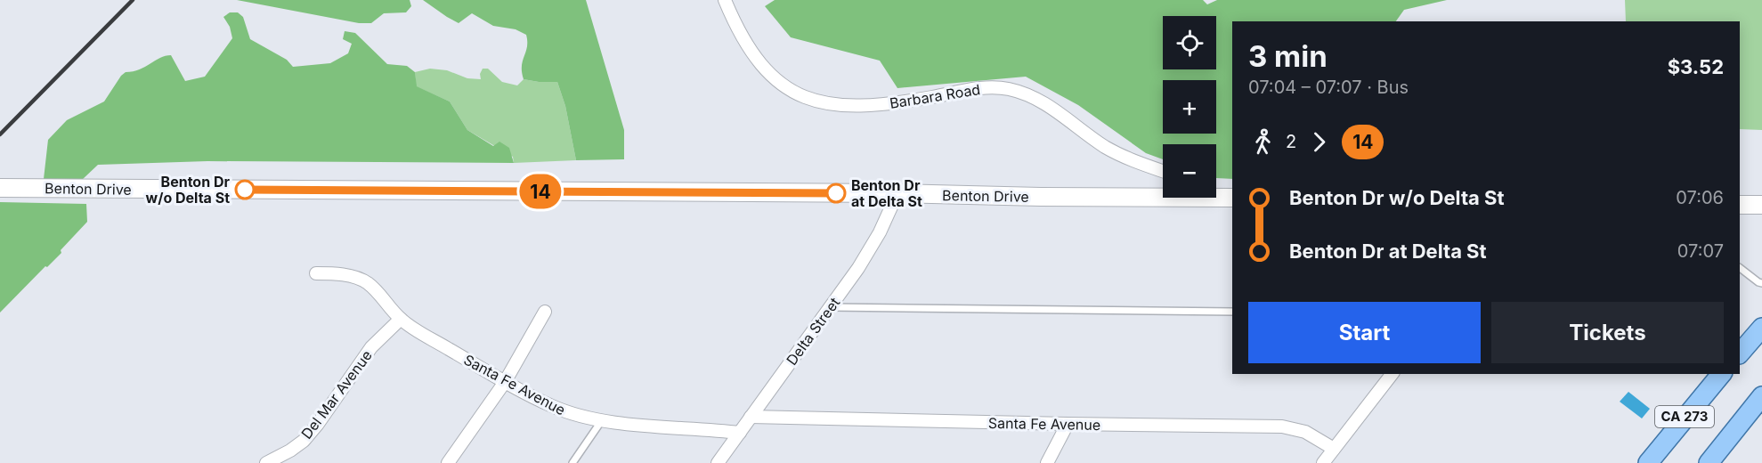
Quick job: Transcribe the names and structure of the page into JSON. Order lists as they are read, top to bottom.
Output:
{
  "streets": {
    "main road": ["CA 273"],
    "street": [
      "Barbara Road",
      "Benton Drive",
      "Delta Street",
      "Santa Fe Avenue",
      "Del Mar Avenue"
    ]
  },
  "crossings": [
    ["Benton Drive", "Delta Street"],
    ["Delta Street", "Santa Fe Avenue"],
    ["Santa Fe Avenue", "Del Mar Avenue"]
  ],
  "places": ["Benton Dr w/o Delta St", "Benton Dr at Delta St"],
  "lines": ["bus line 14"],
  "page": {
    "on_map": "14",
    "map_buttons": ["+", "−"],
    "heading": ["3 min", "07:04 – 07:07 · Bus", "$3.52"],
    "legs": ["2", "14"],
    "list": [
      {
        "name": "Benton Dr w/o Delta St",
        "value": "07:06"
      },
      {
        "name": "Benton Dr at Delta St",
        "value": "07:07"
      }
    ],
    "buttons": ["Start", "Tickets"]
  }
}
